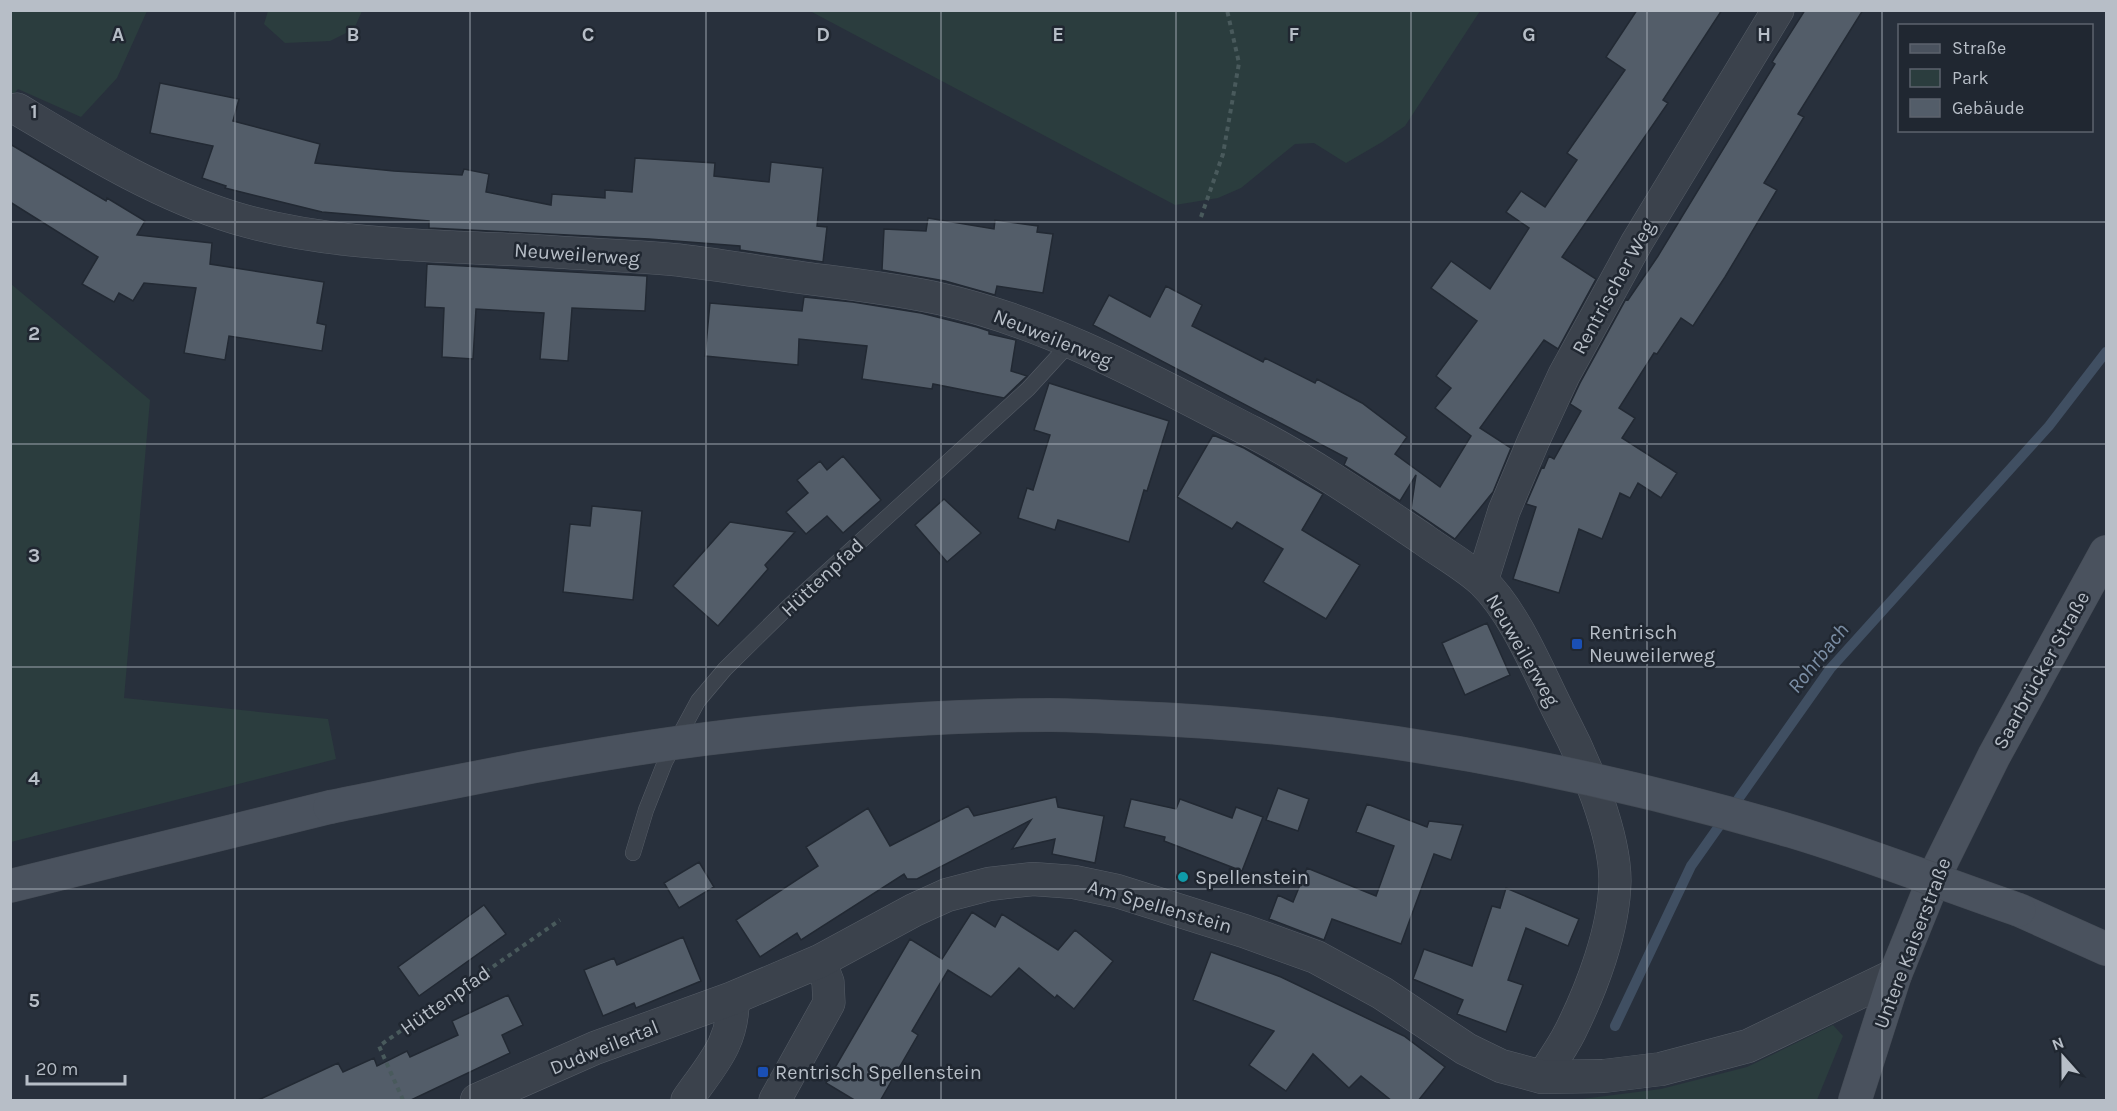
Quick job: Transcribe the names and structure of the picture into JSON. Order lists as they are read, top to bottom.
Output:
{
  "streets": {
    "main road": ["Saarbrücker Straße", "Untere Kaiserstraße"],
    "street": [
      "Neuweilerweg",
      "Rentrischer Weg",
      "Am Spellenstein",
      "Dudweilertal"
    ],
    "lane": ["Hüttenpfad"]
  },
  "crossings": [
    ["Neuweilerweg", "Rentrischer Weg"],
    ["Neuweilerweg", "Hüttenpfad"],
    ["Neuweilerweg", "Am Spellenstein"],
    ["Saarbrücker Straße", "Untere Kaiserstraße"],
    ["Am Spellenstein", "Untere Kaiserstraße"],
    ["Am Spellenstein", "Dudweilertal"]
  ],
  "water": ["Rohrbach"],
  "places": {
    "transit": ["Rentrisch Neuweilerweg", "Rentrisch Spellenstein"],
    "other": ["Spellenstein"]
  },
  "legend": ["Straße", "Park", "Gebäude"],
  "scale_bar": "20 m",
  "north": "top",
  "grid": {
    "columns": [
      "A",
      "B",
      "C",
      "D",
      "E",
      "F",
      "G",
      "H"
    ],
    "rows": [
      "1",
      "2",
      "3",
      "4",
      "5"
    ]
  }
}
